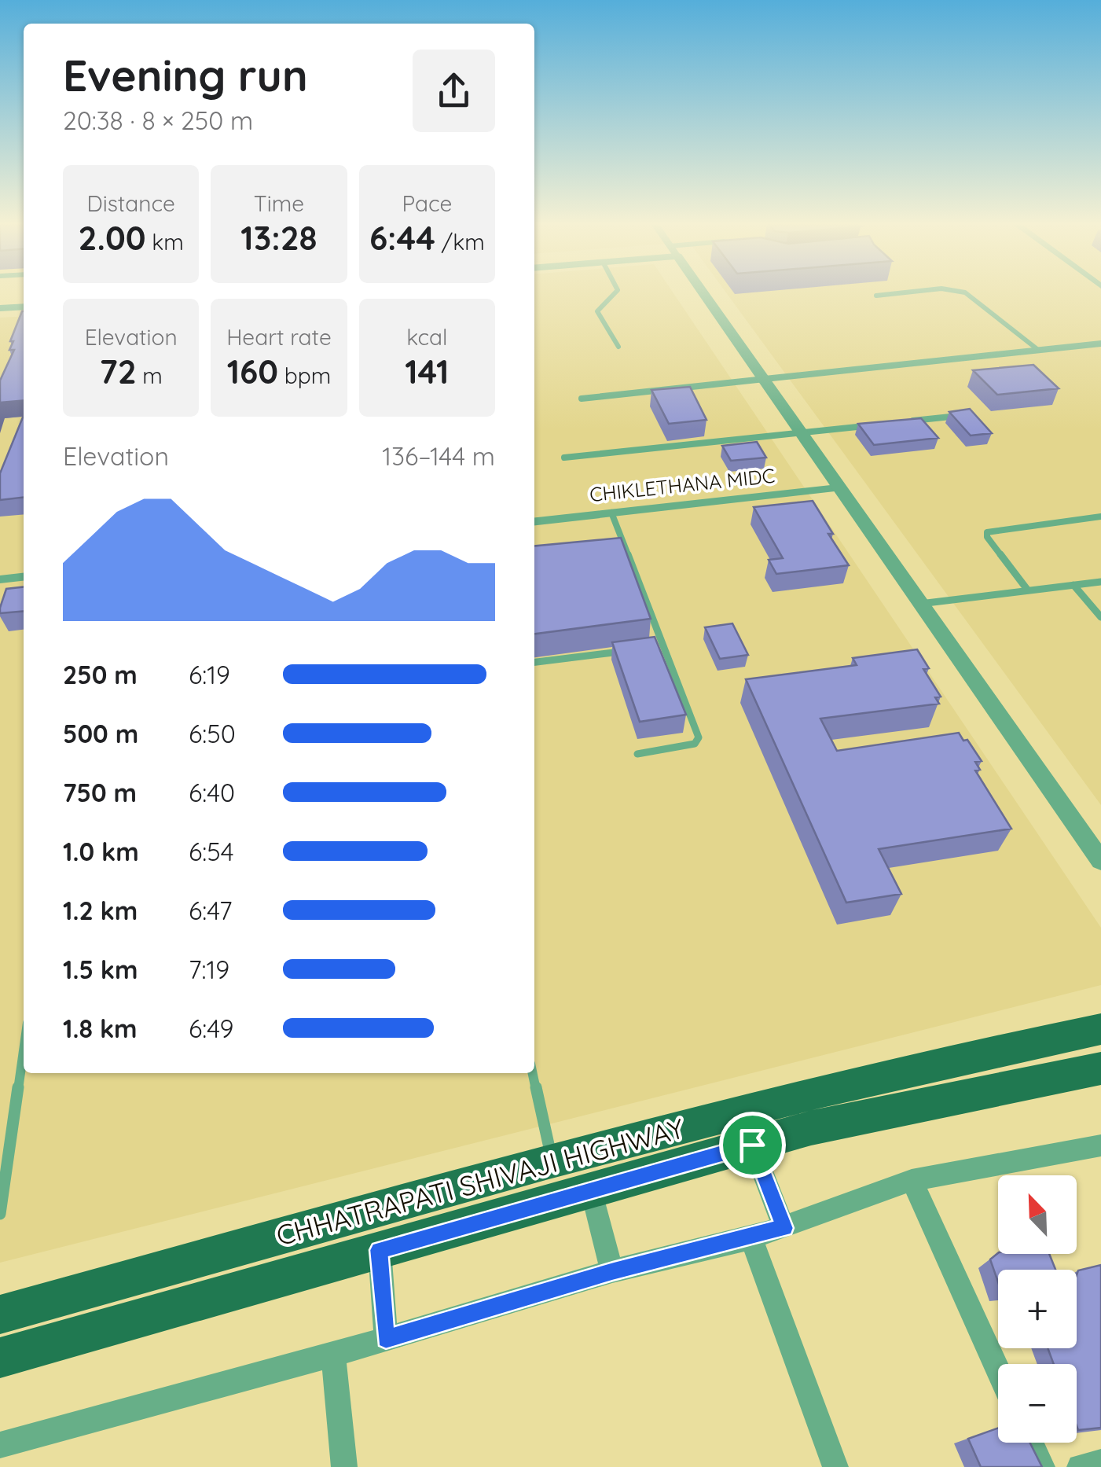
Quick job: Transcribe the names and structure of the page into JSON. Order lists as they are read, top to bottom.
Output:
{
  "streets": {
    "main road": ["CHHATRAPATI SHIVAJI HIGHWAY"],
    "street": ["CHIKLETHANA MIDC"]
  },
  "north": "top left",
  "page": {
    "heading": ["Evening run", "20:38 · 8 × 250 m"],
    "stats": [
      ["Distance", "2.00 km"],
      ["Time", "13:28"],
      ["Pace", "6:44 /km"],
      ["Elevation", "72 m"],
      ["Heart rate", "160 bpm"],
      ["kcal", "141"]
    ],
    "chart": ["Elevation", "136–144 m"],
    "list": [
      {
        "name": "250 m",
        "note": "6:19"
      },
      {
        "name": "500 m",
        "note": "6:50"
      },
      {
        "name": "750 m",
        "note": "6:40"
      },
      {
        "name": "1.0 km",
        "note": "6:54"
      },
      {
        "name": "1.2 km",
        "note": "6:47"
      },
      {
        "name": "1.5 km",
        "note": "7:19"
      },
      {
        "name": "1.8 km",
        "note": "6:49"
      }
    ],
    "map_buttons": ["+", "−"]
  }
}
